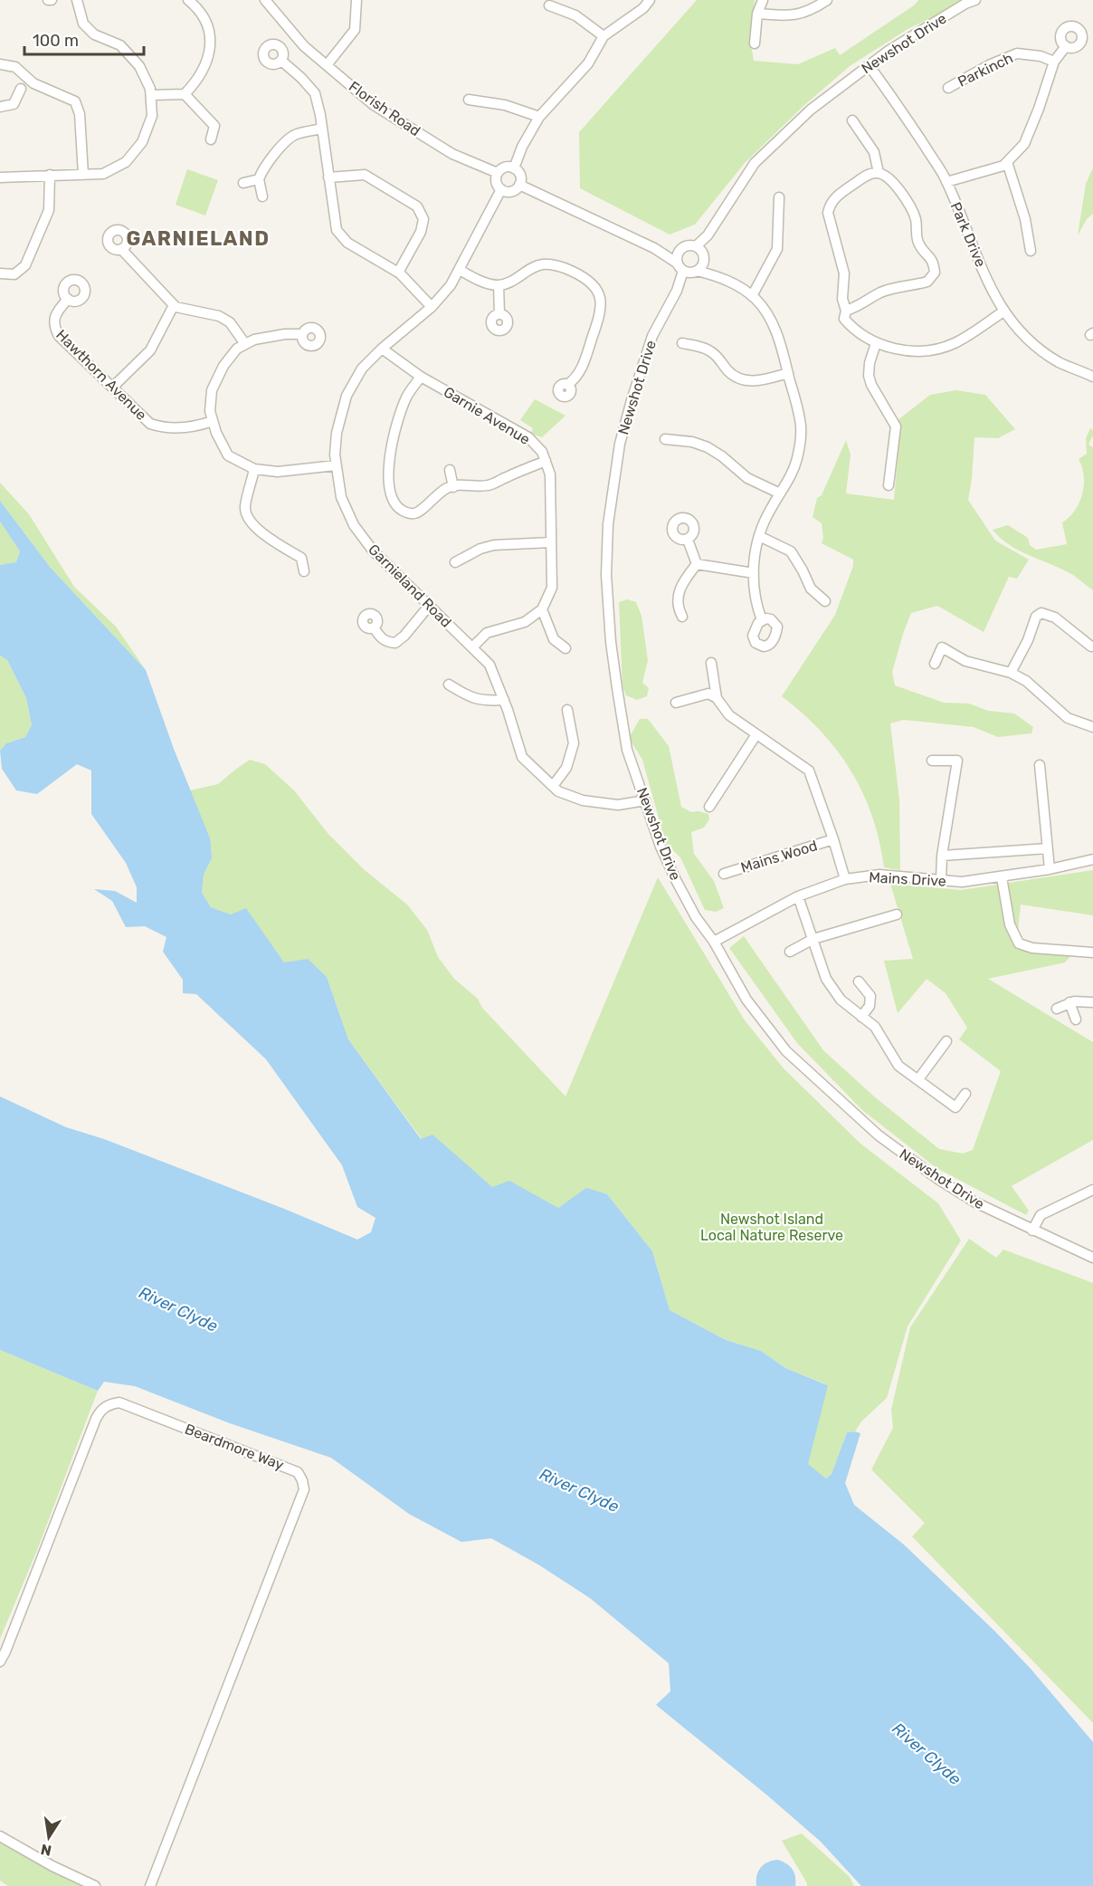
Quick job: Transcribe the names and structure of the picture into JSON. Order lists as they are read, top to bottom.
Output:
{
  "streets": {
    "street": [
      "Newshot Drive",
      "Parkinch",
      "Florish Road",
      "Park Drive",
      "Hawthorn Avenue",
      "Garnie Avenue",
      "Garnieland Road",
      "Mains Wood",
      "Mains Drive",
      "Beardmore Way"
    ]
  },
  "crossings": [
    ["Newshot Drive", "Park Drive"],
    ["Newshot Drive", "Garnieland Road"],
    ["Newshot Drive", "Mains Drive"],
    ["Florish Road", "Garnieland Road"],
    ["Garnie Avenue", "Garnieland Road"],
    ["Mains Wood", "Mains Drive"]
  ],
  "districts": ["GARNIELAND"],
  "water": ["River Clyde"],
  "parks": ["Newshot Island Local Nature Reserve"],
  "scale_bar": "100 m",
  "north": "bottom"
}
